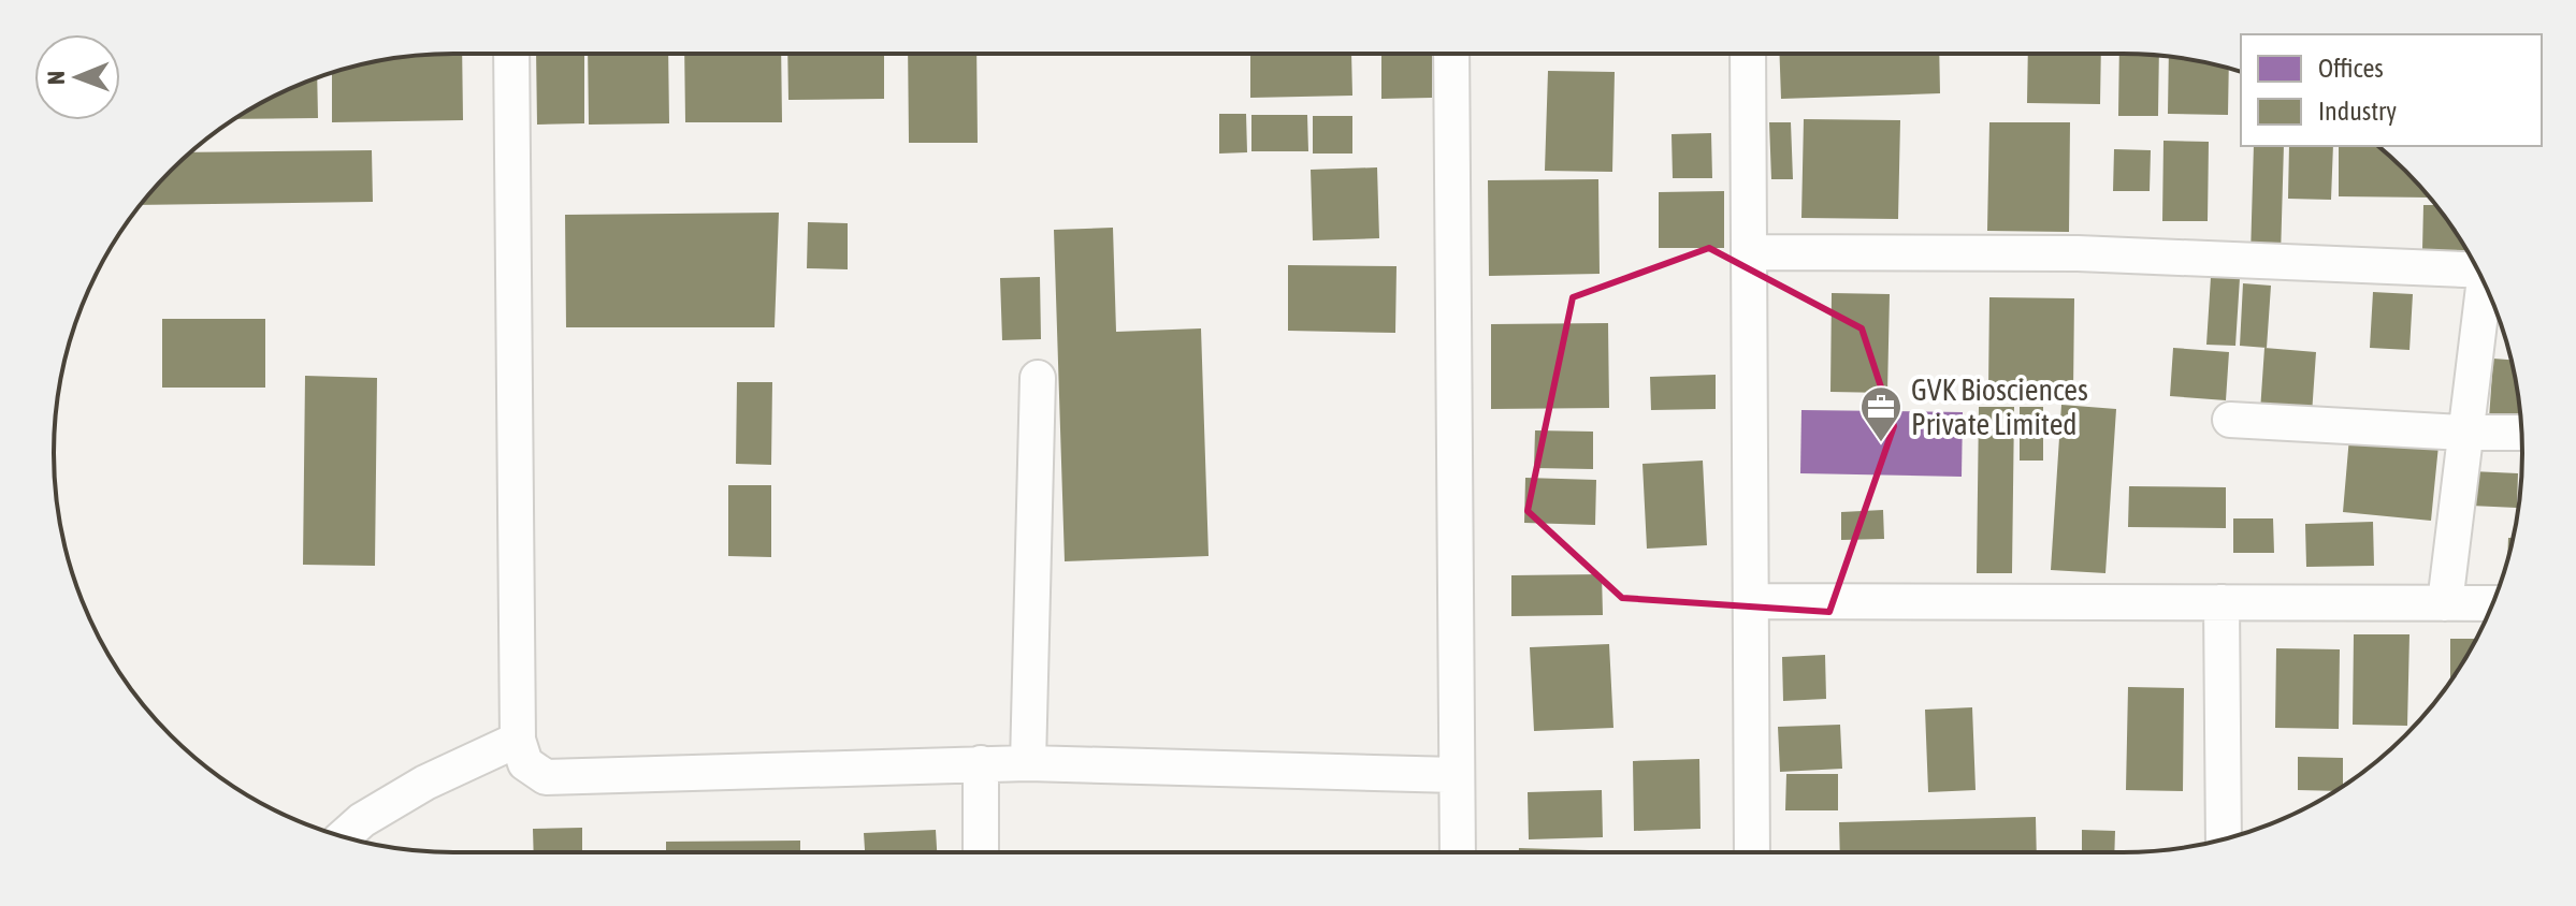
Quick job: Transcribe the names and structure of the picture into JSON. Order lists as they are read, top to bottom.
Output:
{
  "places": {
    "office": ["GVK Biosciences Private Limited"]
  },
  "legend": ["Offices", "Industry"],
  "north": "left"
}
